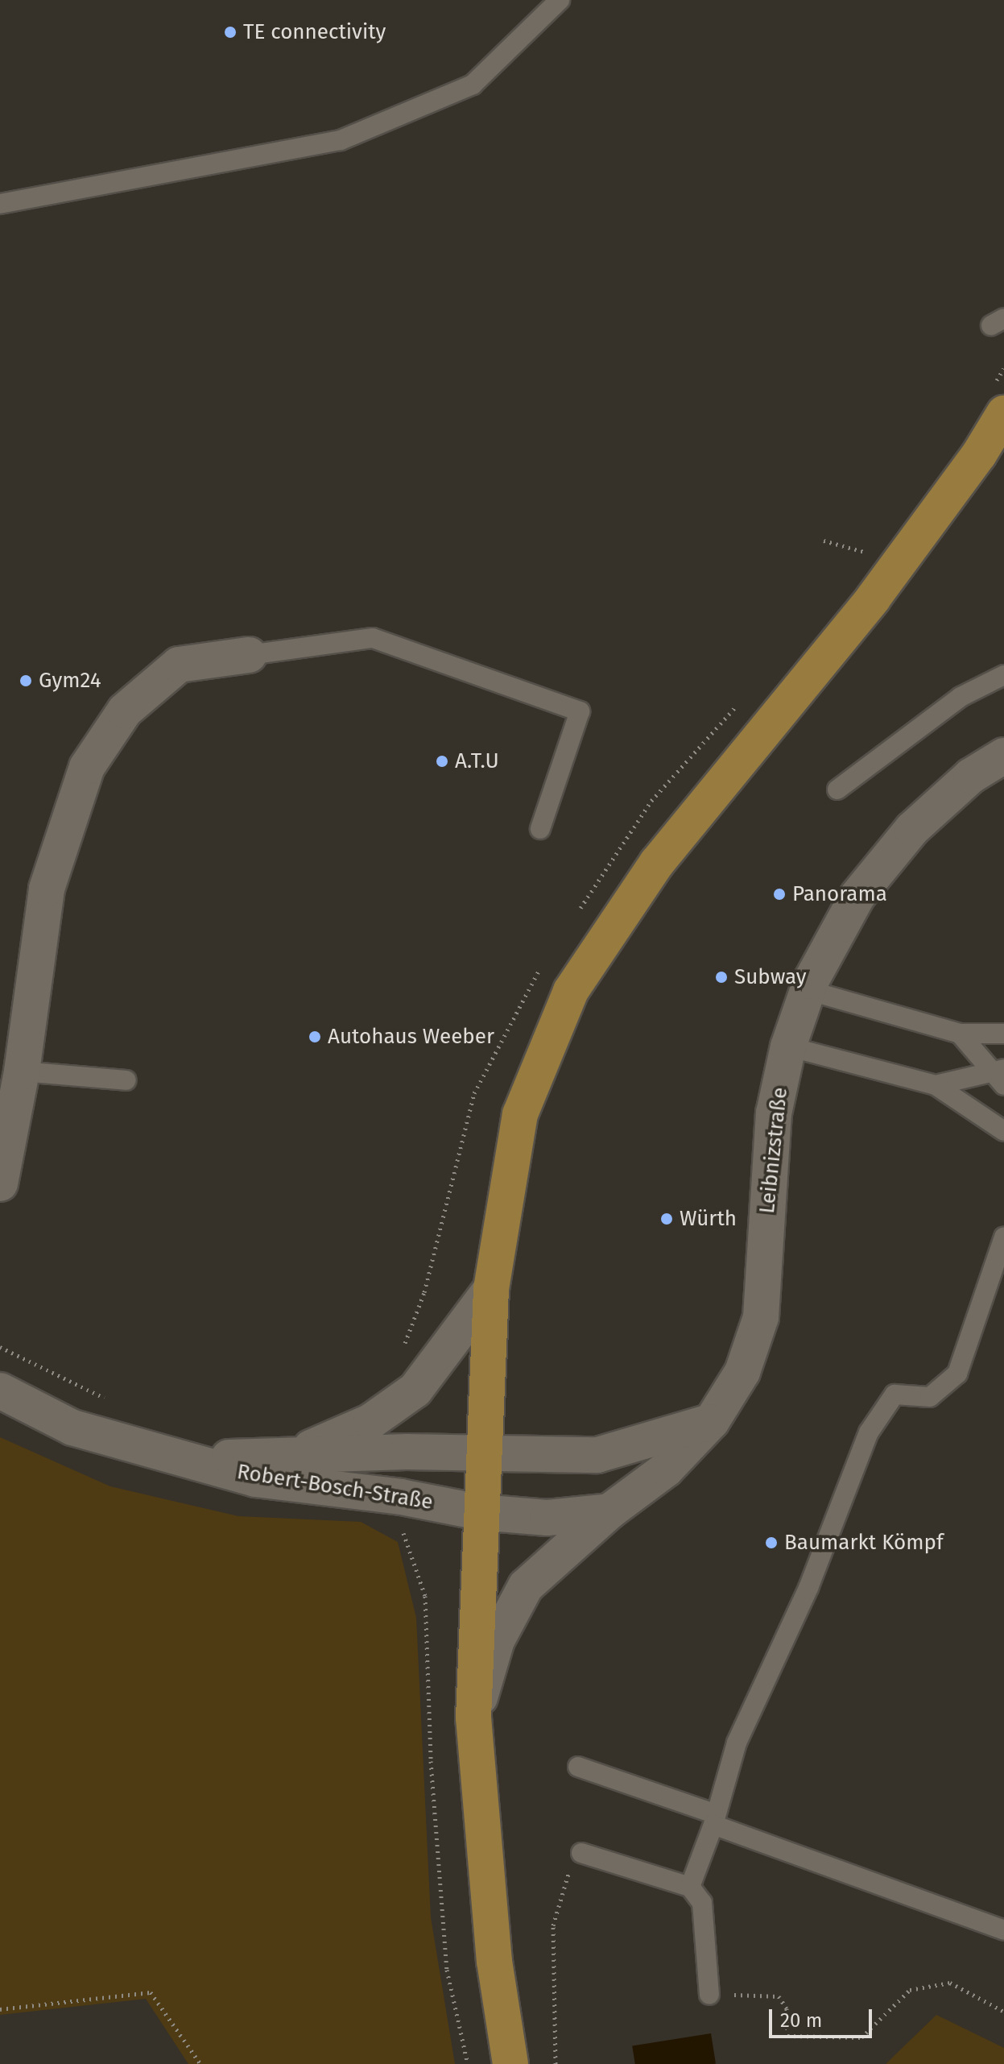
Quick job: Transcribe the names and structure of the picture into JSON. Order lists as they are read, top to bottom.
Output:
{
  "streets": {
    "street": ["Leibnizstraße", "Robert-Bosch-Straße"]
  },
  "places": [
    "TE connectivity",
    "Gym24",
    "A.T.U",
    "Panorama",
    "Subway",
    "Autohaus Weeber",
    "Würth",
    "Baumarkt Kömpf"
  ],
  "scale_bar": "20 m"
}
